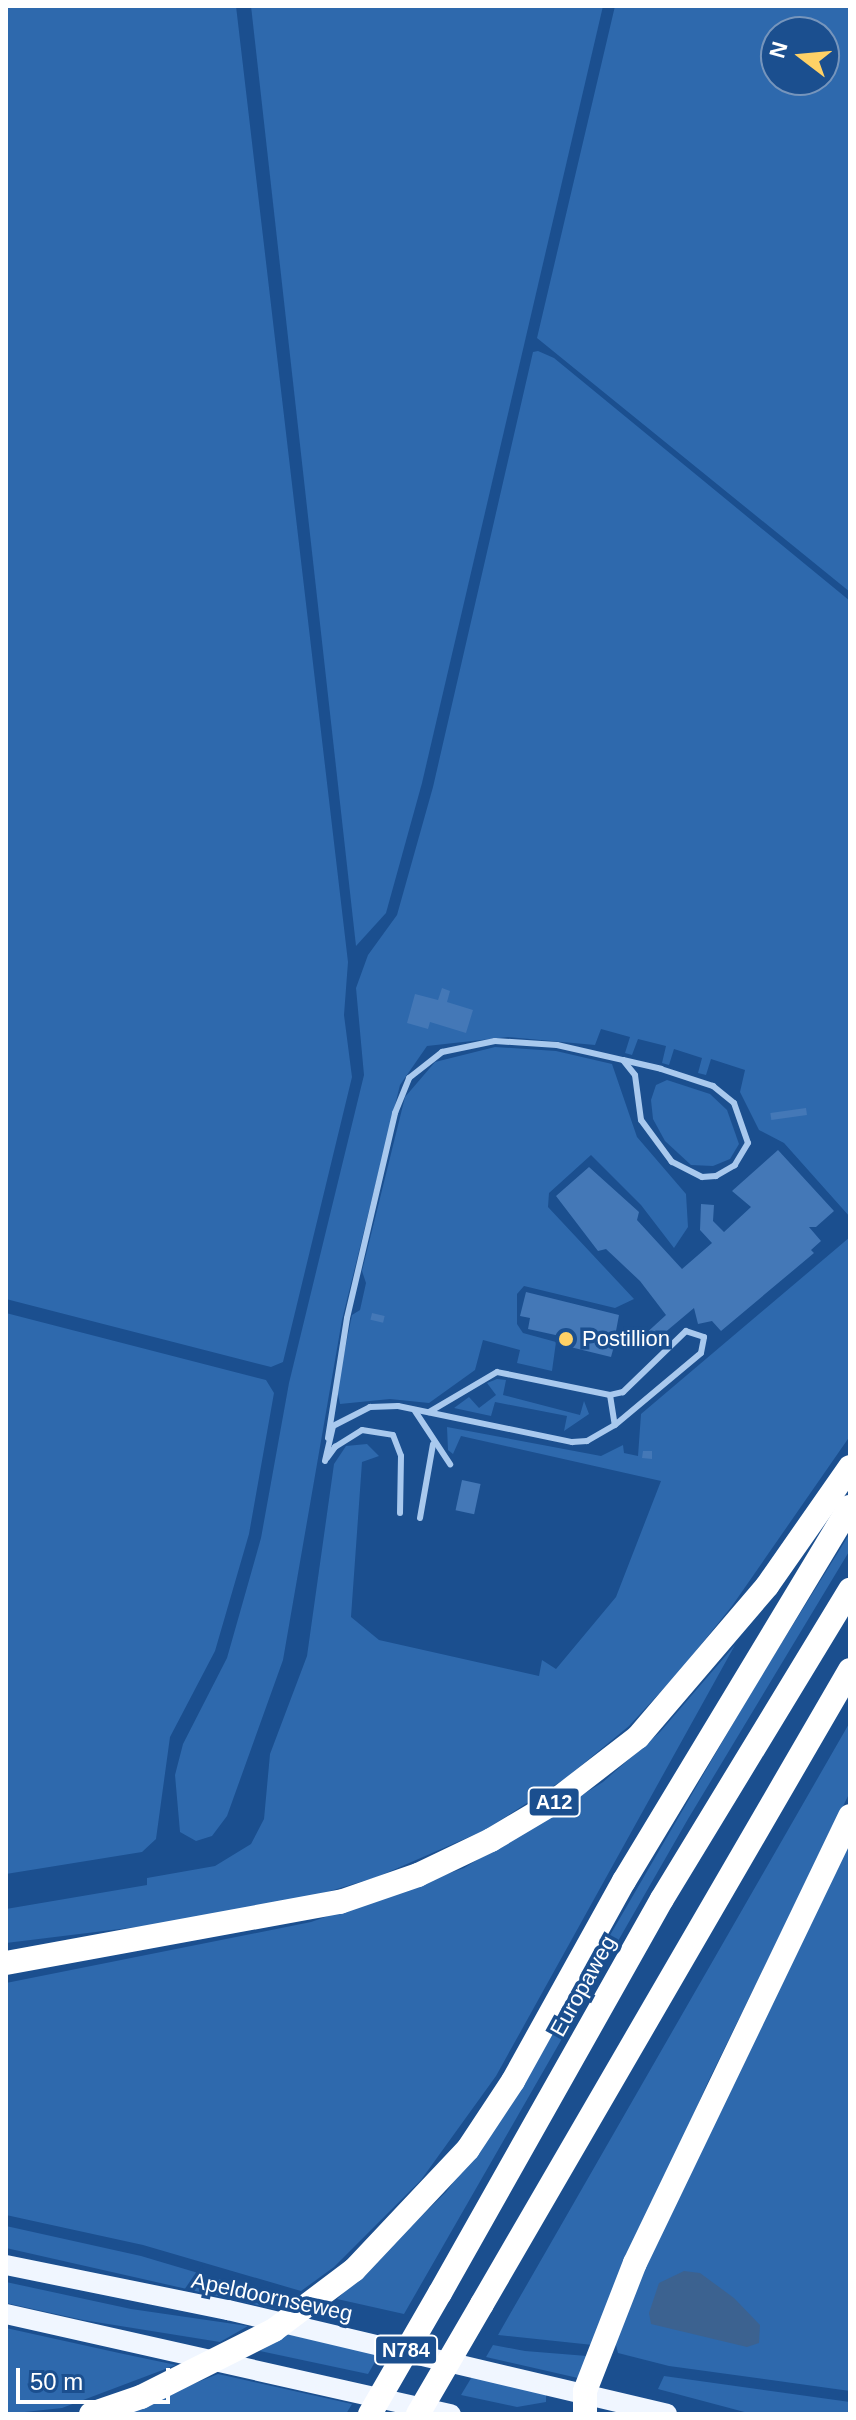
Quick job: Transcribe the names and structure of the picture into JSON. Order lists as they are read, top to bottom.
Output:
{
  "streets": {
    "highway": ["A12", "Europaweg"],
    "main road": ["Apeldoornseweg", "N784"]
  },
  "places": ["Postillion"],
  "scale_bar": "50 m",
  "north": "left"
}
